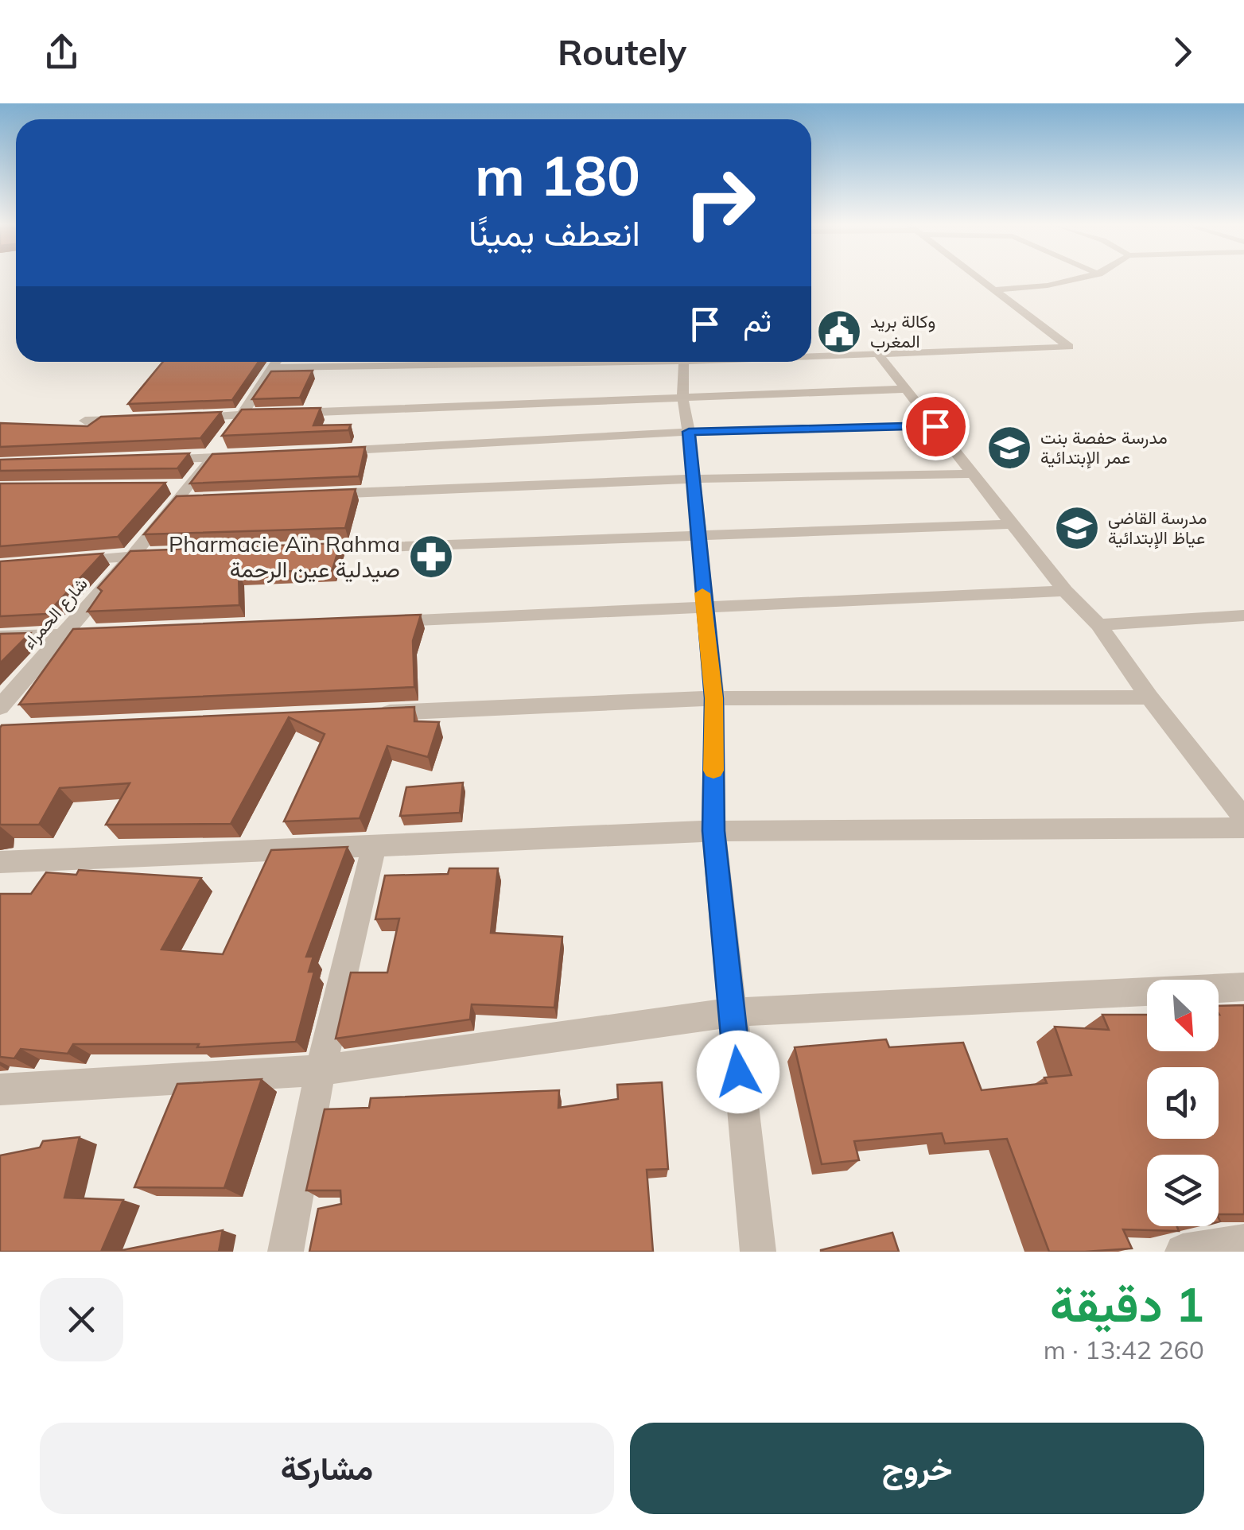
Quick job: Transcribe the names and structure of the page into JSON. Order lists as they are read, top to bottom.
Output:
{
  "streets": {
    "street": ["شارع الحمراء"]
  },
  "places": {
    "public building": ["وكالة بريد المغرب"],
    "school or university": ["مدرسة حفصة بنت عمر الإبتدائية", "مدرسة القاضي عياظ الإبتدائية"],
    "pharmacy": ["Pharmacie Aïn Rahma صيدلية عين الرحمة"]
  },
  "north": "bottom right",
  "page": {
    "header": "Routely",
    "turn": ["180 m", "انعطف يمينًا"],
    "then": "ثم",
    "heading": ["1 دقيقة", "260 m · 13:42"],
    "buttons": ["خروج", "مشاركة"]
  }
}
